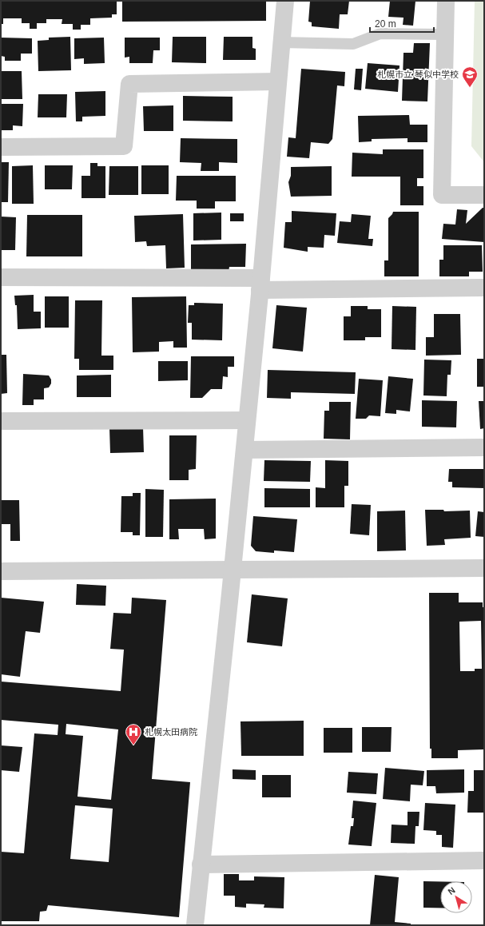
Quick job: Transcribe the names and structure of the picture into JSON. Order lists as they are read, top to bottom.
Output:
{
  "places": {
    "school or university": ["札幌市立 琴似中学校"],
    "hospital": ["札幌太田病院"]
  },
  "scale_bar": "20 m",
  "north": "top left"
}
